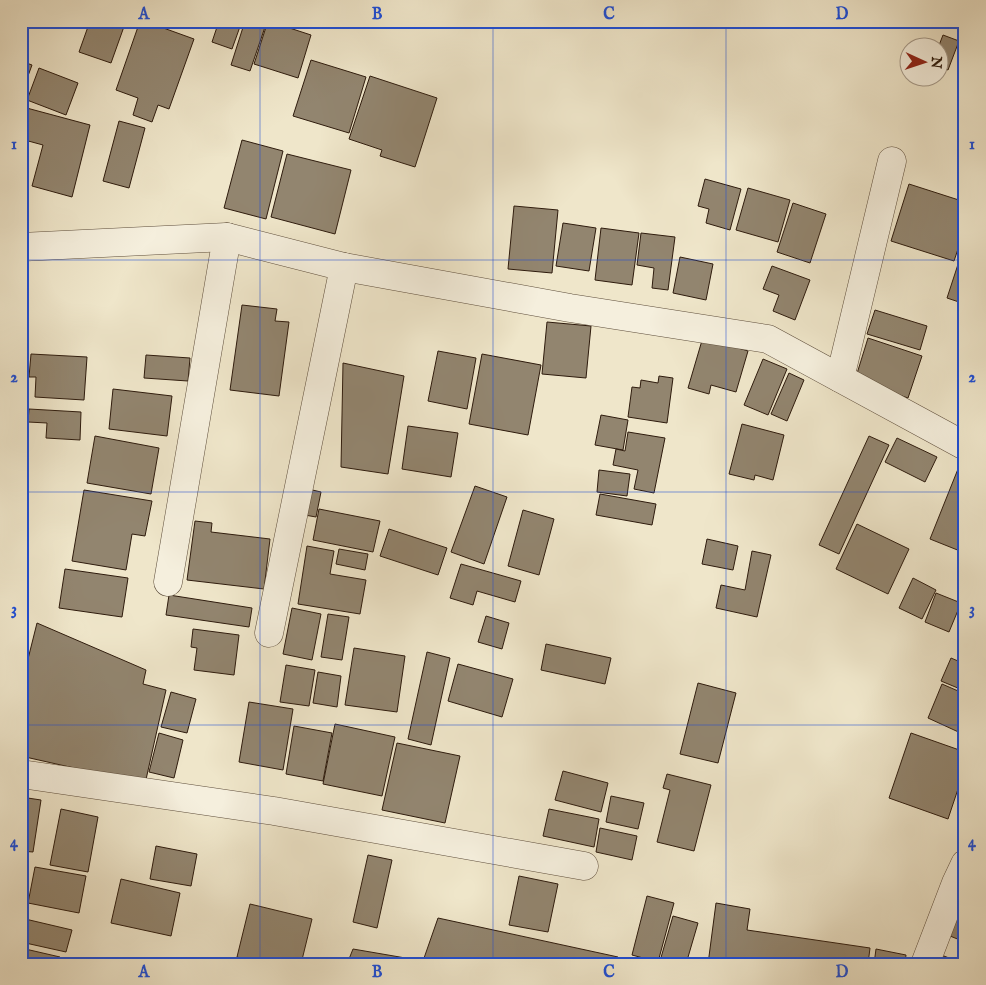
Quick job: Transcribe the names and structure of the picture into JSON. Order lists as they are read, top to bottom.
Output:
{
  "north": "right",
  "grid": {
    "columns": [
      "A",
      "B",
      "C",
      "D"
    ],
    "rows": [
      "1",
      "2",
      "3",
      "4"
    ]
  }
}
